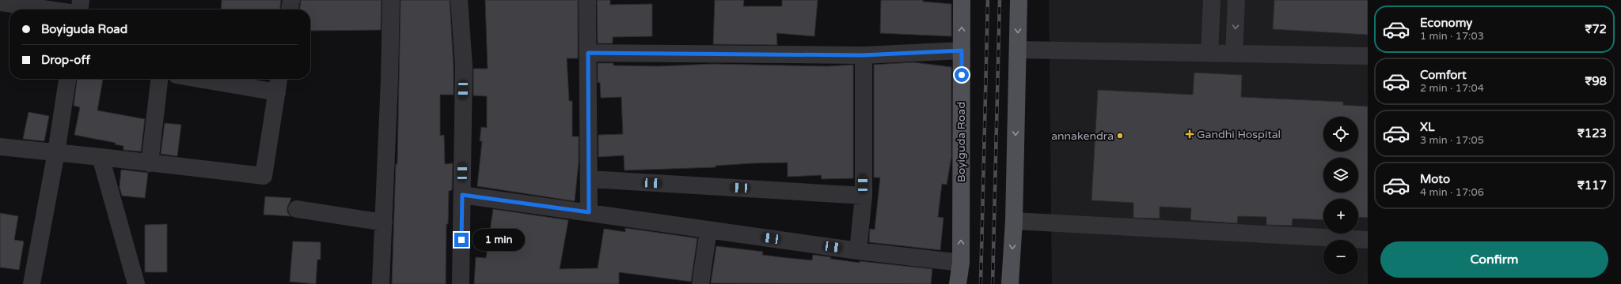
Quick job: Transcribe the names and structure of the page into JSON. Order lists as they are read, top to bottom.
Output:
{
  "streets": {
    "main road": ["Boyiguda Road"]
  },
  "places": {
    "health": ["Gandhi Hospital"],
    "other": ["annakendra"]
  },
  "page": {
    "list": [
      {
        "name": "Economy",
        "note": "1 min · 17:03",
        "value": "₹72"
      },
      {
        "name": "Comfort",
        "note": "2 min · 17:04",
        "value": "₹98"
      },
      {
        "name": "XL",
        "note": "3 min · 17:05",
        "value": "₹123"
      },
      {
        "name": "Moto",
        "note": "4 min · 17:06",
        "value": "₹117"
      }
    ],
    "banner": ["Boyiguda Road", "Drop-off"],
    "map_buttons": ["+", "−"],
    "bubble": "1 min",
    "buttons": "Confirm"
  }
}
